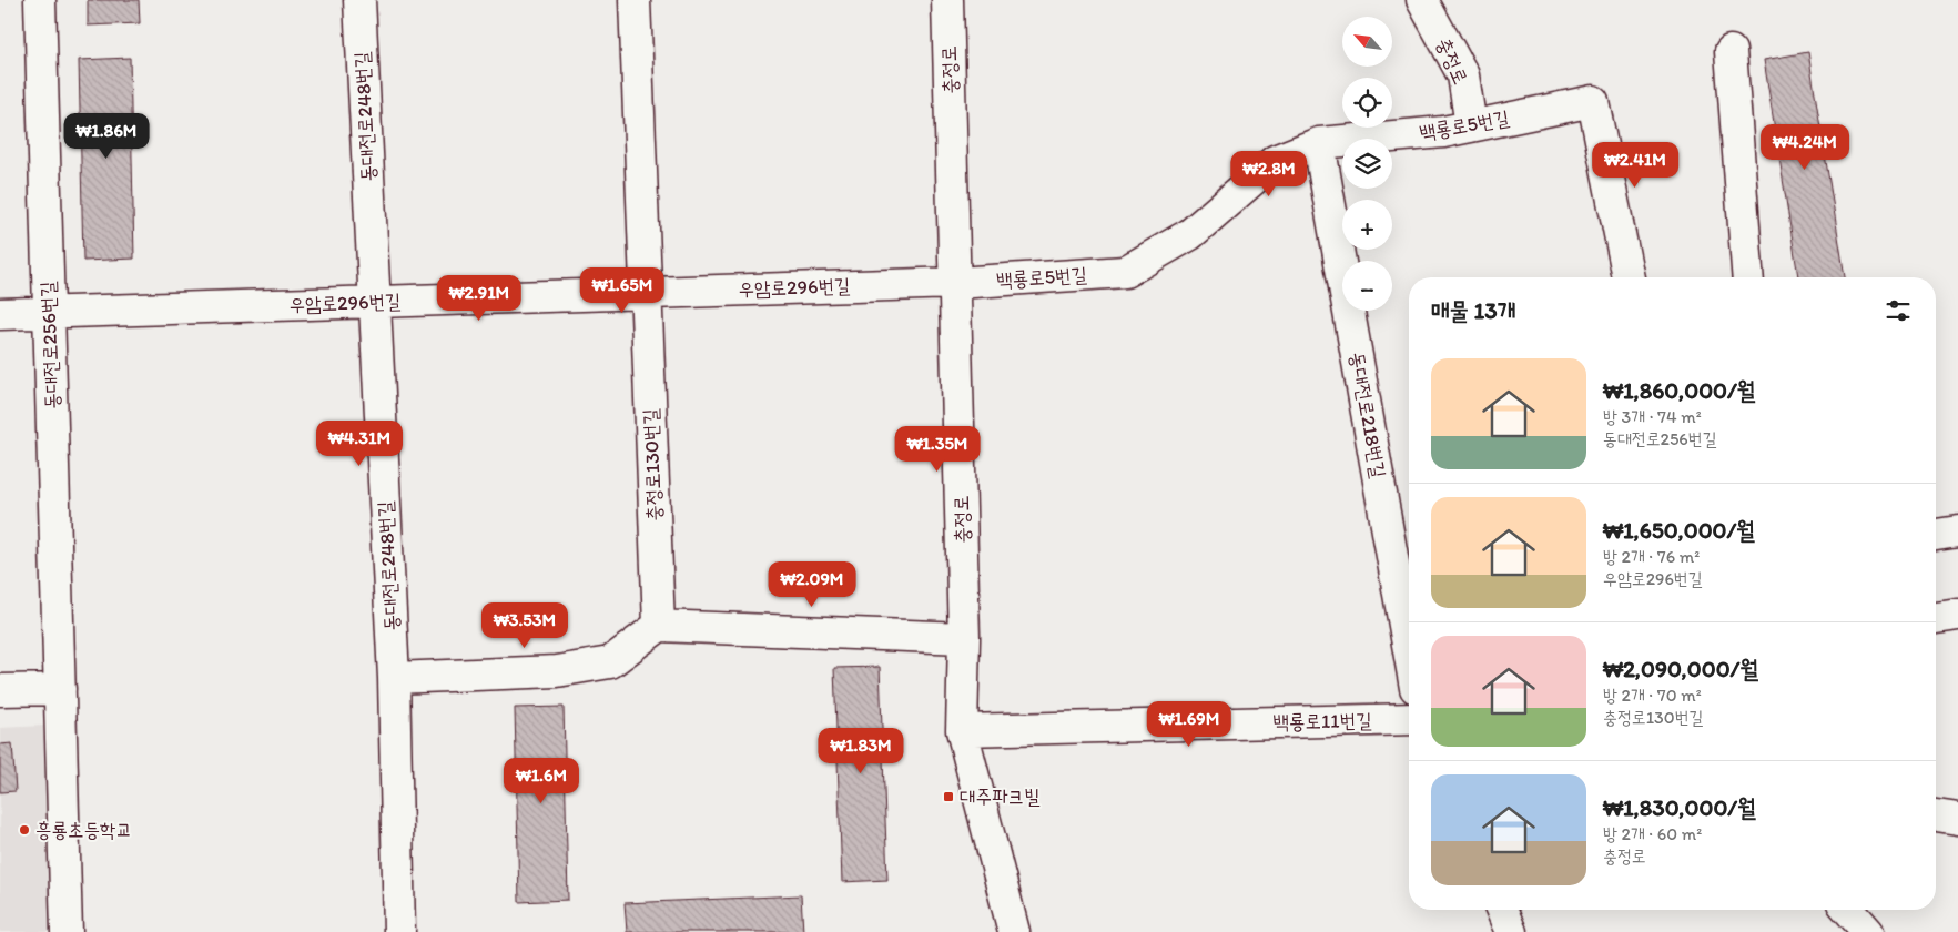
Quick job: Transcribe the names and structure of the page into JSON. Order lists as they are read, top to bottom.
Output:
{
  "streets": {
    "street": [
      "충정로",
      "동대전로248번길",
      "백룡로5번길",
      "우암로296번길",
      "동대전로256번길",
      "동대전로218번길",
      "충정로130번길",
      "백룡로11번길"
    ]
  },
  "crossings": [
    ["충정로", "백룡로5번길"],
    ["충정로", "우암로296번길"],
    ["충정로", "백룡로11번길"],
    ["동대전로248번길", "우암로296번길"],
    ["백룡로5번길", "우암로296번길"],
    ["백룡로5번길", "동대전로218번길"],
    ["우암로296번길", "동대전로256번길"],
    ["우암로296번길", "충정로130번길"]
  ],
  "places": {
    "transit": ["대주파크빌"],
    "other": ["흥룡초등학교"]
  },
  "north": "top left",
  "page": {
    "map_buttons": ["+", "−"],
    "price": [
      "₩1.86M",
      "₩4.24M",
      "₩2.41M",
      "₩2.8M",
      "₩1.65M",
      "₩2.91M",
      "₩4.31M",
      "₩1.35M",
      "₩2.09M",
      "₩3.53M",
      "₩1.69M",
      "₩1.83M",
      "₩1.6M"
    ],
    "heading": "매물 13개",
    "list": [
      {
        "name": "₩1,860,000/월",
        "note": "방 3개 · 74 m² · 동대전로256번길"
      },
      {
        "name": "₩1,650,000/월",
        "note": "방 2개 · 76 m² · 우암로296번길"
      },
      {
        "name": "₩2,090,000/월",
        "note": "방 2개 · 70 m² · 충정로130번길"
      },
      {
        "name": "₩1,830,000/월",
        "note": "방 2개 · 60 m² · 충정로"
      }
    ]
  }
}
